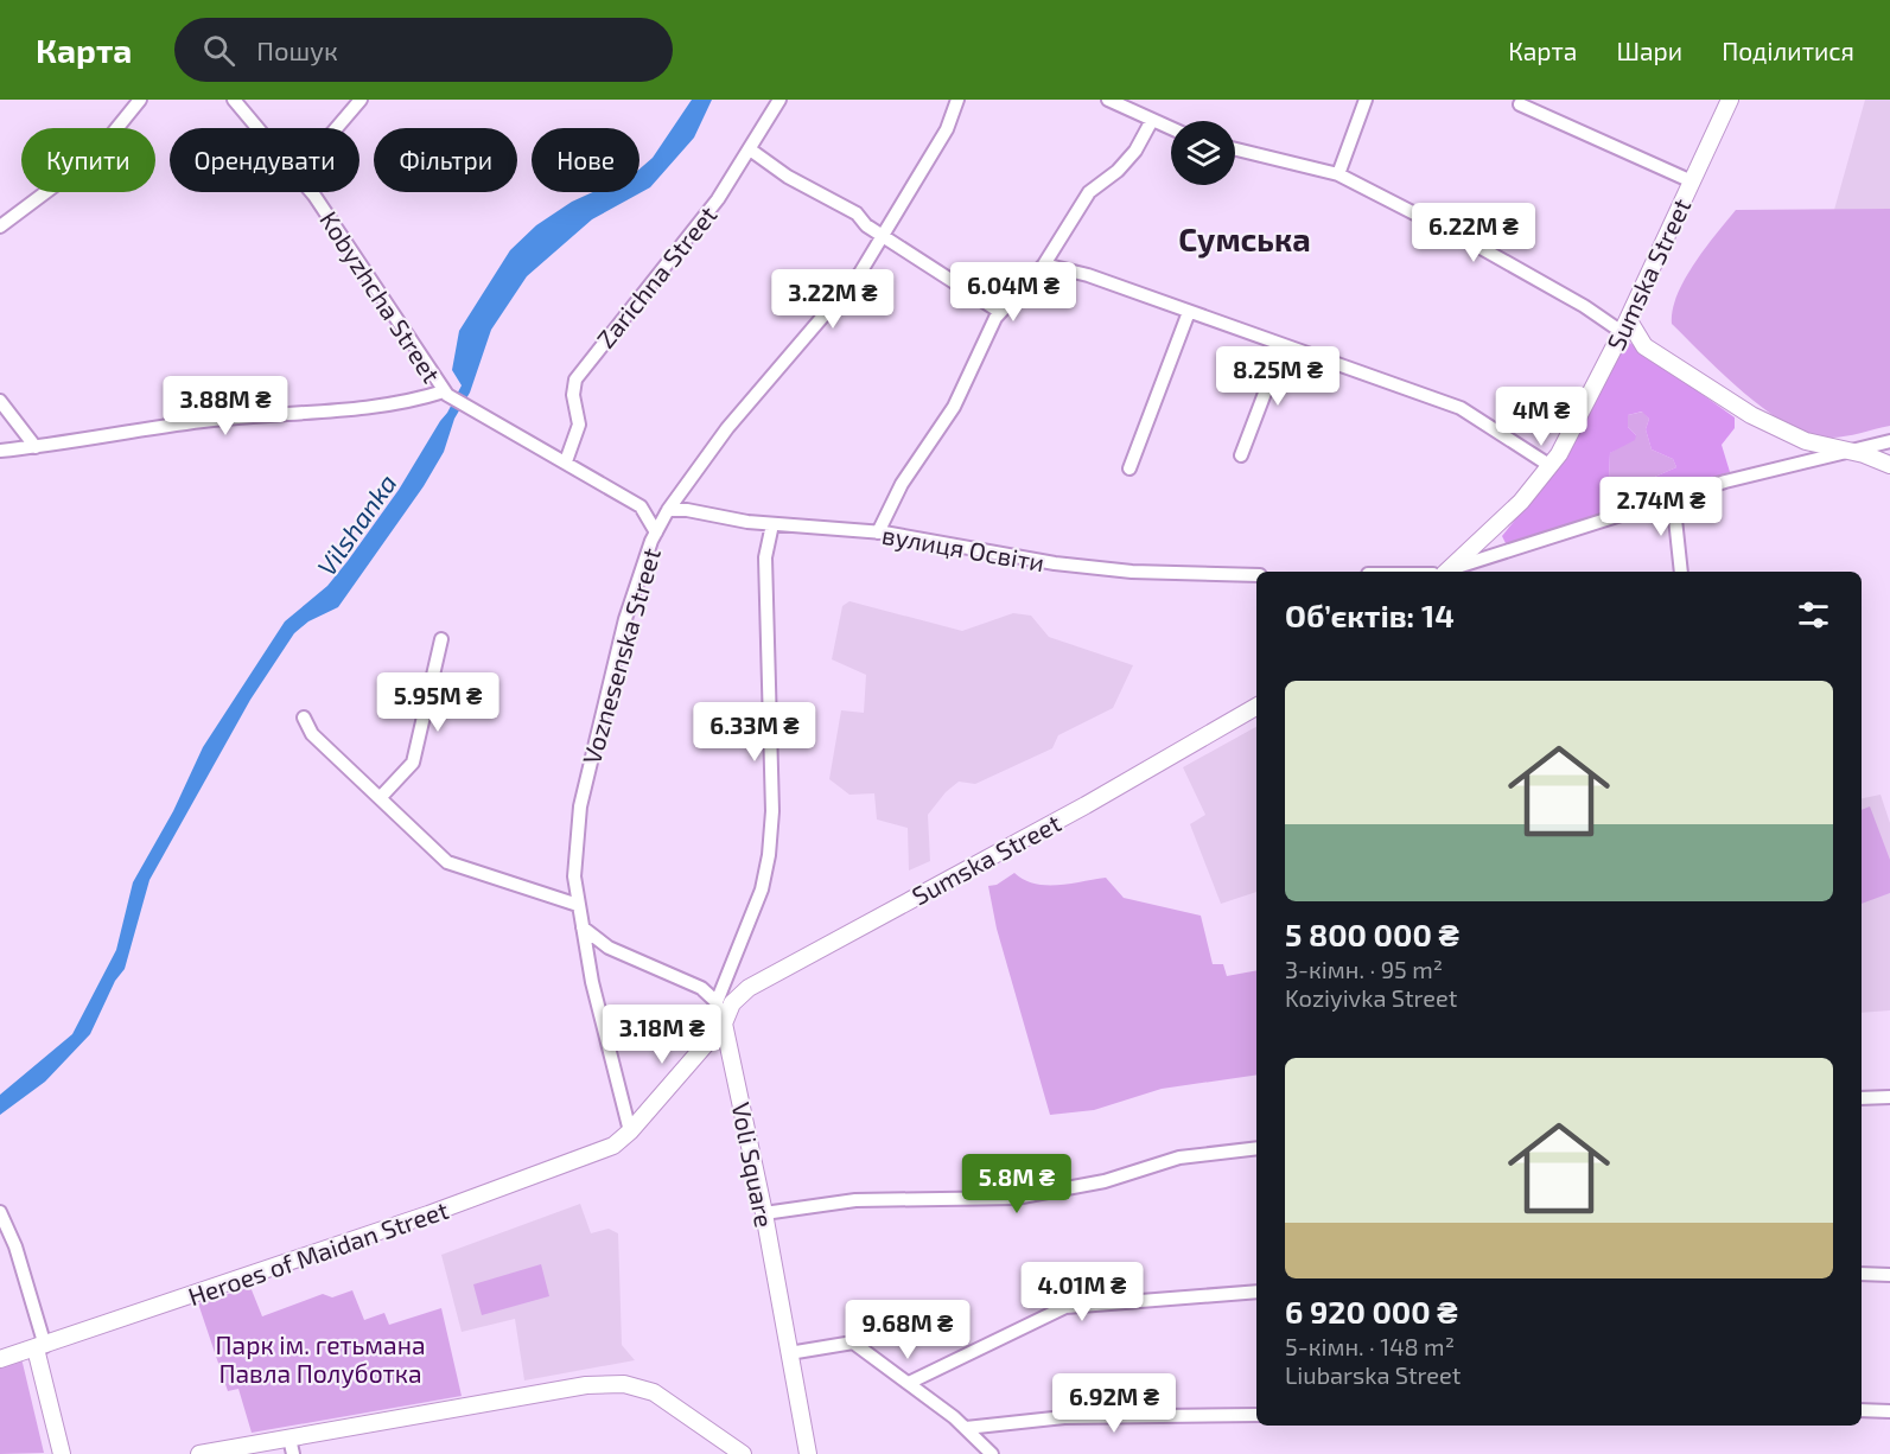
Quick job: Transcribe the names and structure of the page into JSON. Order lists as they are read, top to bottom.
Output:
{
  "streets": {
    "main road": ["Sumska Street", "Voli Square", "Heroes of Maidan Street"],
    "street": [
      "Zarichna Street",
      "Kobyzhcha Street",
      "вулиця Освіти",
      "Voznesenska Street"
    ]
  },
  "crossings": [
    ["Sumska Street", "Voli Square"],
    ["вулиця Освіти", "Voznesenska Street"],
    ["Voznesenska Street", "Heroes of Maidan Street"]
  ],
  "districts": ["Сумська"],
  "water": ["Vilshanka"],
  "parks": ["Парк ім. гетьмана Павла Полуботка"],
  "page": {
    "header": "Карта",
    "search": "Пошук",
    "nav": ["Карта", "Шари", "Поділитися"],
    "chip": [
      "Купити",
      "Орендувати",
      "Фільтри",
      "Нове"
    ],
    "price": [
      "6.22M ₴",
      "6.04M ₴",
      "3.22M ₴",
      "8.25M ₴",
      "3.88M ₴",
      "4M ₴",
      "2.74M ₴",
      "5.95M ₴",
      "6.33M ₴",
      "3.18M ₴",
      "5.8M ₴",
      "4.01M ₴",
      "9.68M ₴",
      "6.92M ₴"
    ],
    "heading": "Об’єктів: 14",
    "list": [
      {
        "name": "5 800 000 ₴",
        "note": "3-кімн. · 95 m² · Koziyivka Street"
      },
      {
        "name": "6 920 000 ₴",
        "note": "5-кімн. · 148 m² · Liubarska Street"
      }
    ]
  }
}
